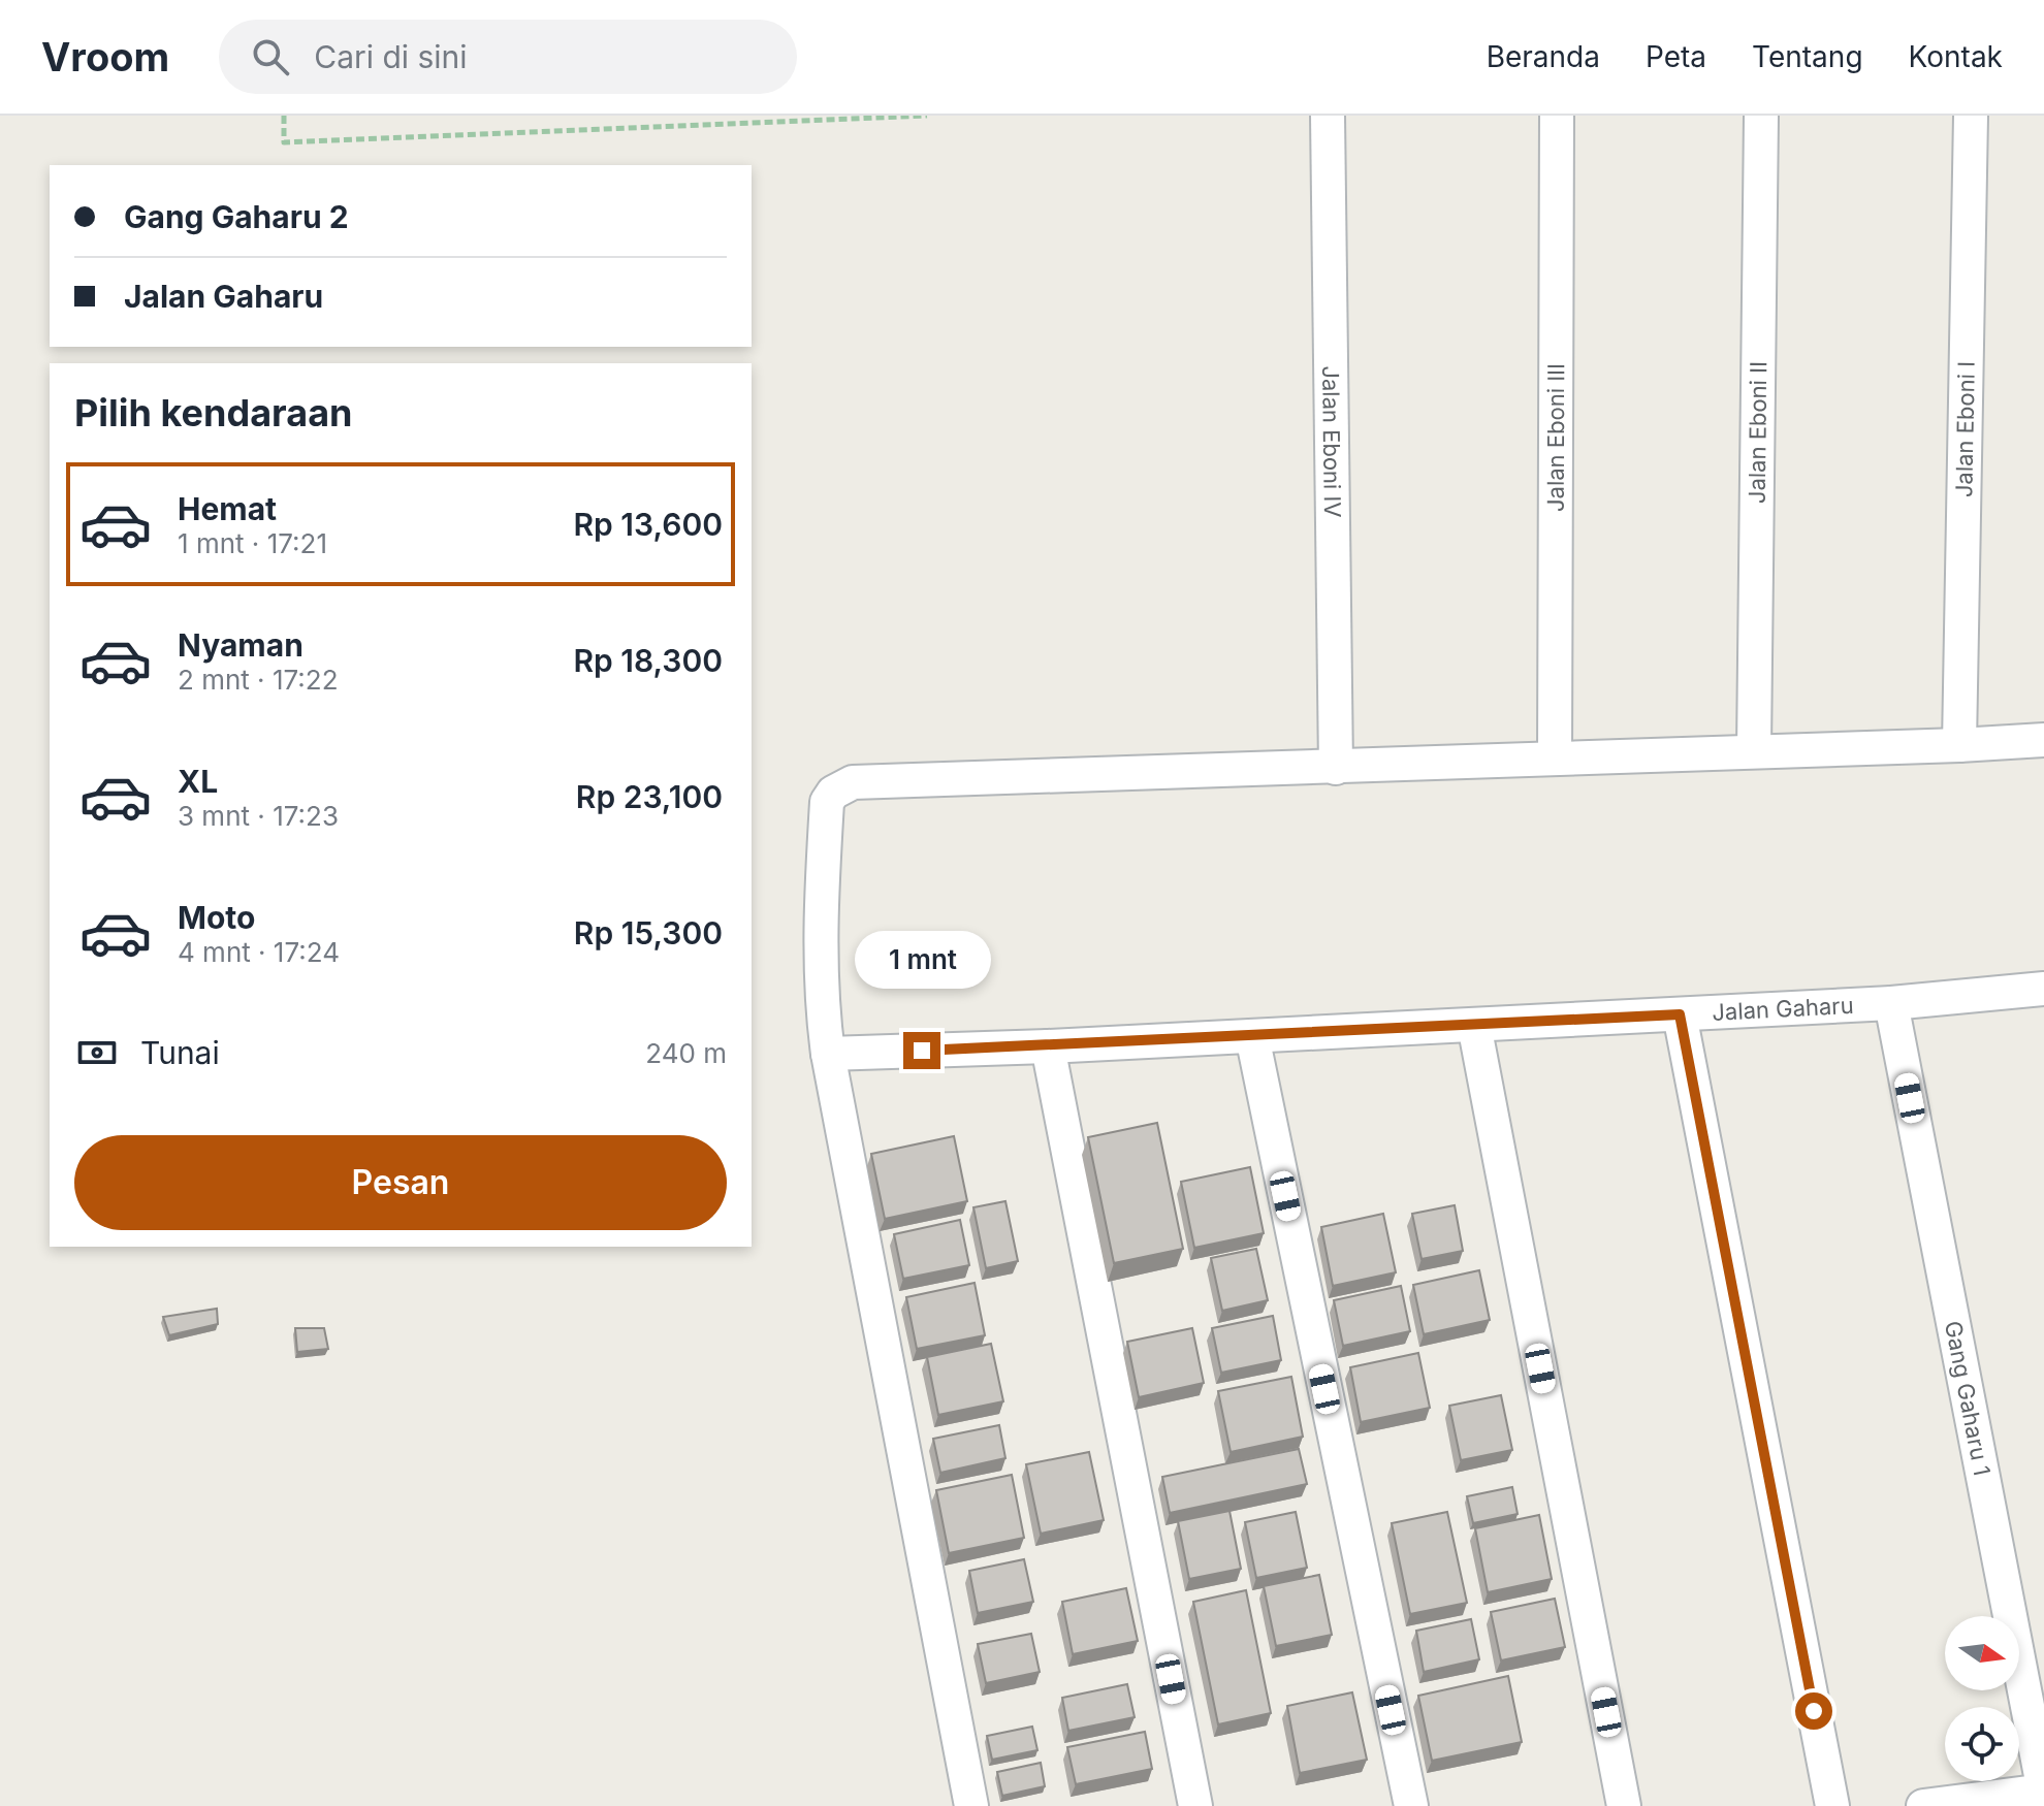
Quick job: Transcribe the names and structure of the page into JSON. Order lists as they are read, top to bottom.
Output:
{
  "streets": {
    "street": [
      "Jalan Eboni I",
      "Jalan Eboni II",
      "Jalan Eboni III",
      "Jalan Eboni IV",
      "Jalan Gaharu",
      "Gang Gaharu 1"
    ]
  },
  "crossings": [
    ["Jalan Gaharu", "Gang Gaharu 1"]
  ],
  "north": "right",
  "page": {
    "header": "Vroom",
    "search": "Cari di sini",
    "nav": [
      "Beranda",
      "Peta",
      "Tentang",
      "Kontak"
    ],
    "banner": ["Gang Gaharu 2", "Jalan Gaharu"],
    "heading": "Pilih kendaraan",
    "list": [
      {
        "name": "Hemat",
        "note": "1 mnt · 17:21",
        "value": "Rp 13,600"
      },
      {
        "name": "Nyaman",
        "note": "2 mnt · 17:22",
        "value": "Rp 18,300"
      },
      {
        "name": "XL",
        "note": "3 mnt · 17:23",
        "value": "Rp 23,100"
      },
      {
        "name": "Moto",
        "note": "4 mnt · 17:24",
        "value": "Rp 15,300"
      }
    ],
    "bubble": "1 mnt",
    "pay": ["Tunai", "240 m"],
    "buttons": "Pesan"
  }
}
